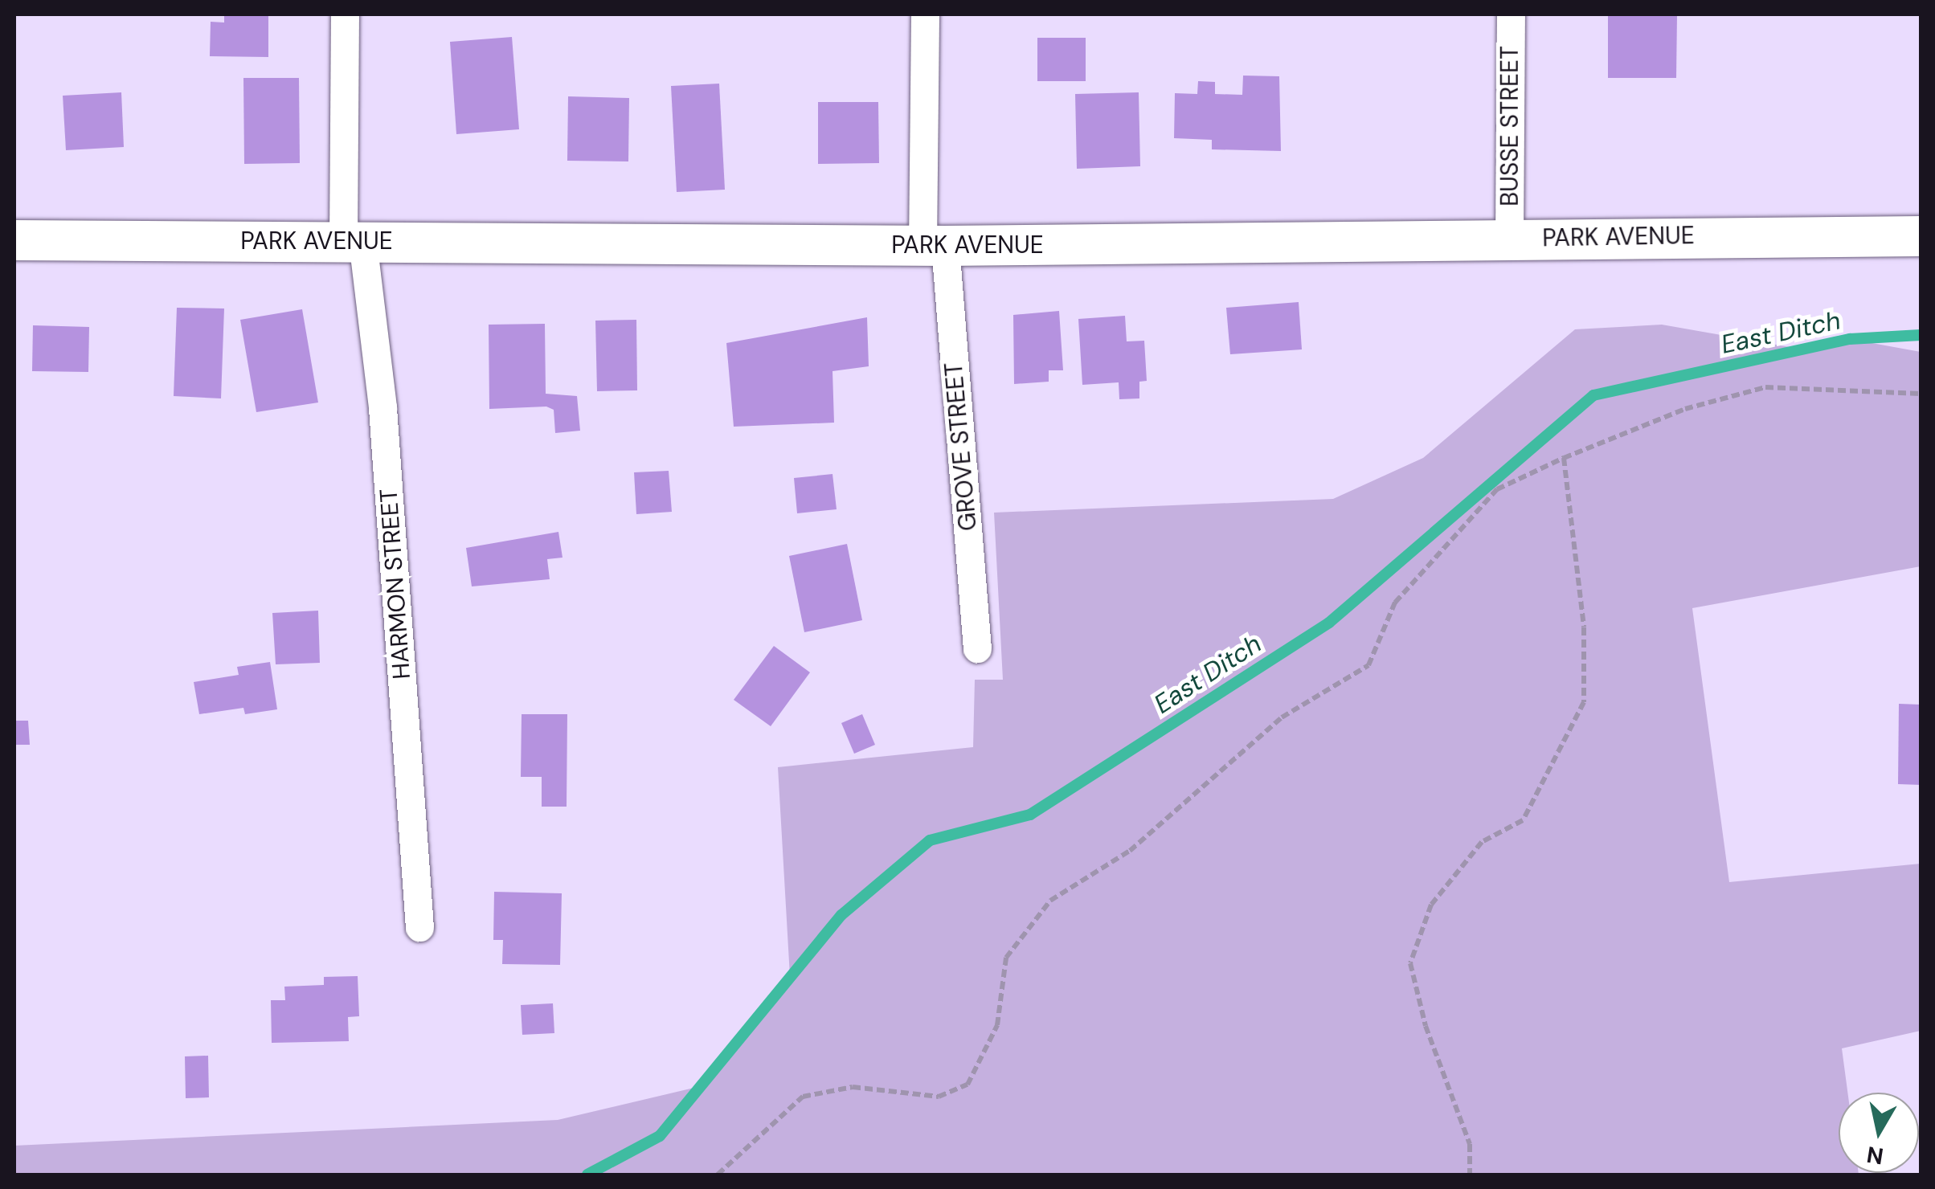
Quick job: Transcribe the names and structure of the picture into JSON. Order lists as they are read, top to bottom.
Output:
{
  "streets": {
    "street": [
      "BUSSE STREET",
      "PARK AVENUE",
      "GROVE STREET",
      "HARMON STREET"
    ]
  },
  "crossings": [
    ["BUSSE STREET", "PARK AVENUE"],
    ["PARK AVENUE", "GROVE STREET"],
    ["PARK AVENUE", "HARMON STREET"]
  ],
  "water": ["East Ditch"],
  "north": "bottom"
}
